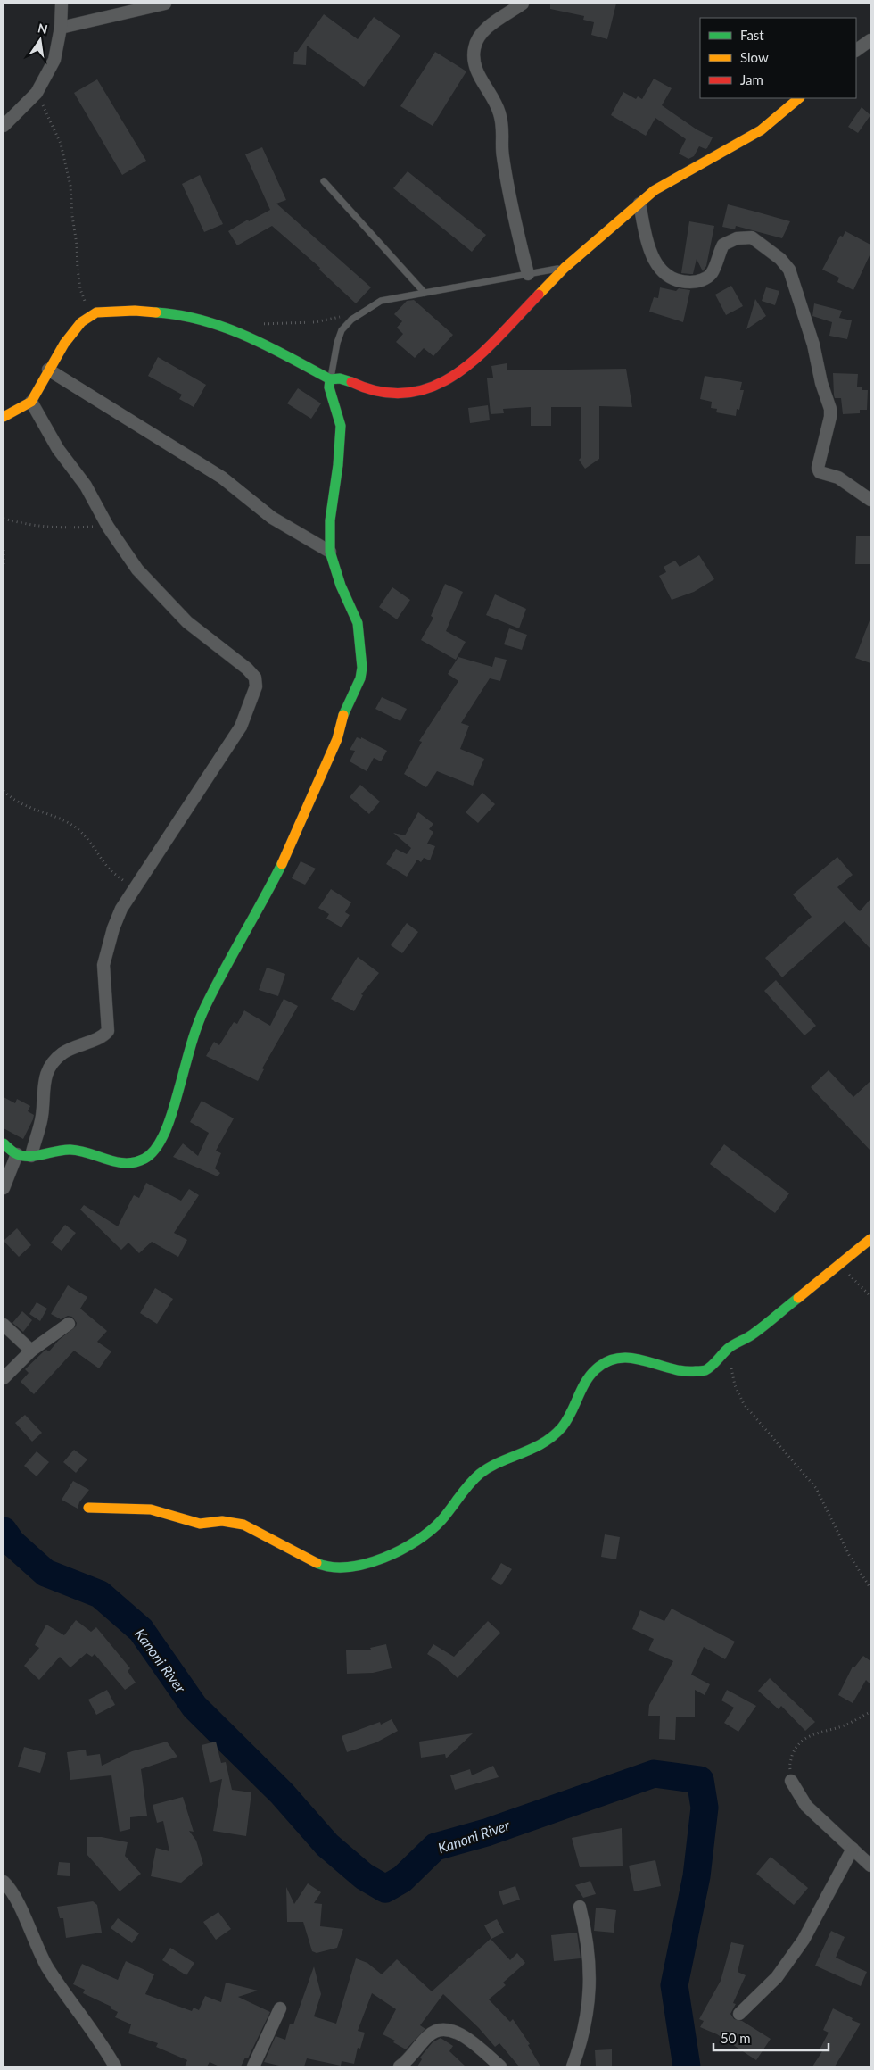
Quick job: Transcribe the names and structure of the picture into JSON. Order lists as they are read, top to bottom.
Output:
{
  "water": ["Kanoni River"],
  "legend": ["Fast", "Slow", "Jam"],
  "scale_bar": "50 m",
  "north": "top"
}
